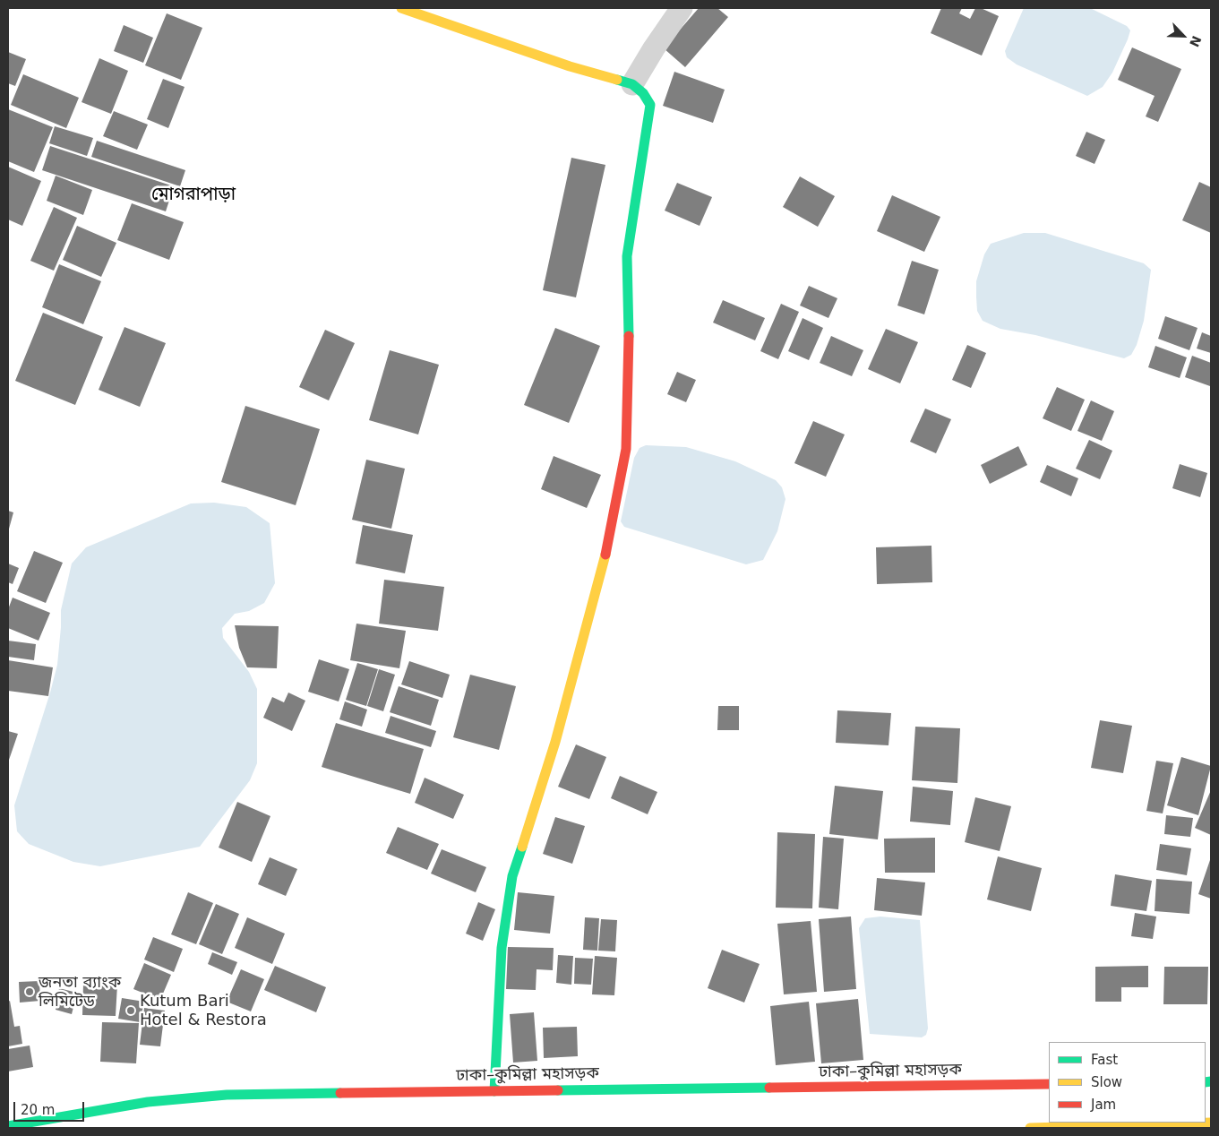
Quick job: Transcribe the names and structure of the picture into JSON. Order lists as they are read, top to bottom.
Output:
{
  "streets": {
    "main road": ["ঢাকা–কুমিল্লা মহাসড়ক"]
  },
  "districts": ["মোগরাপাড়া"],
  "places": ["জনতা ব্যাংক লিমিটেড", "Kutum Bari Hotel & Restora"],
  "legend": ["Fast", "Slow", "Jam"],
  "scale_bar": "20 m",
  "north": "bottom right"
}
